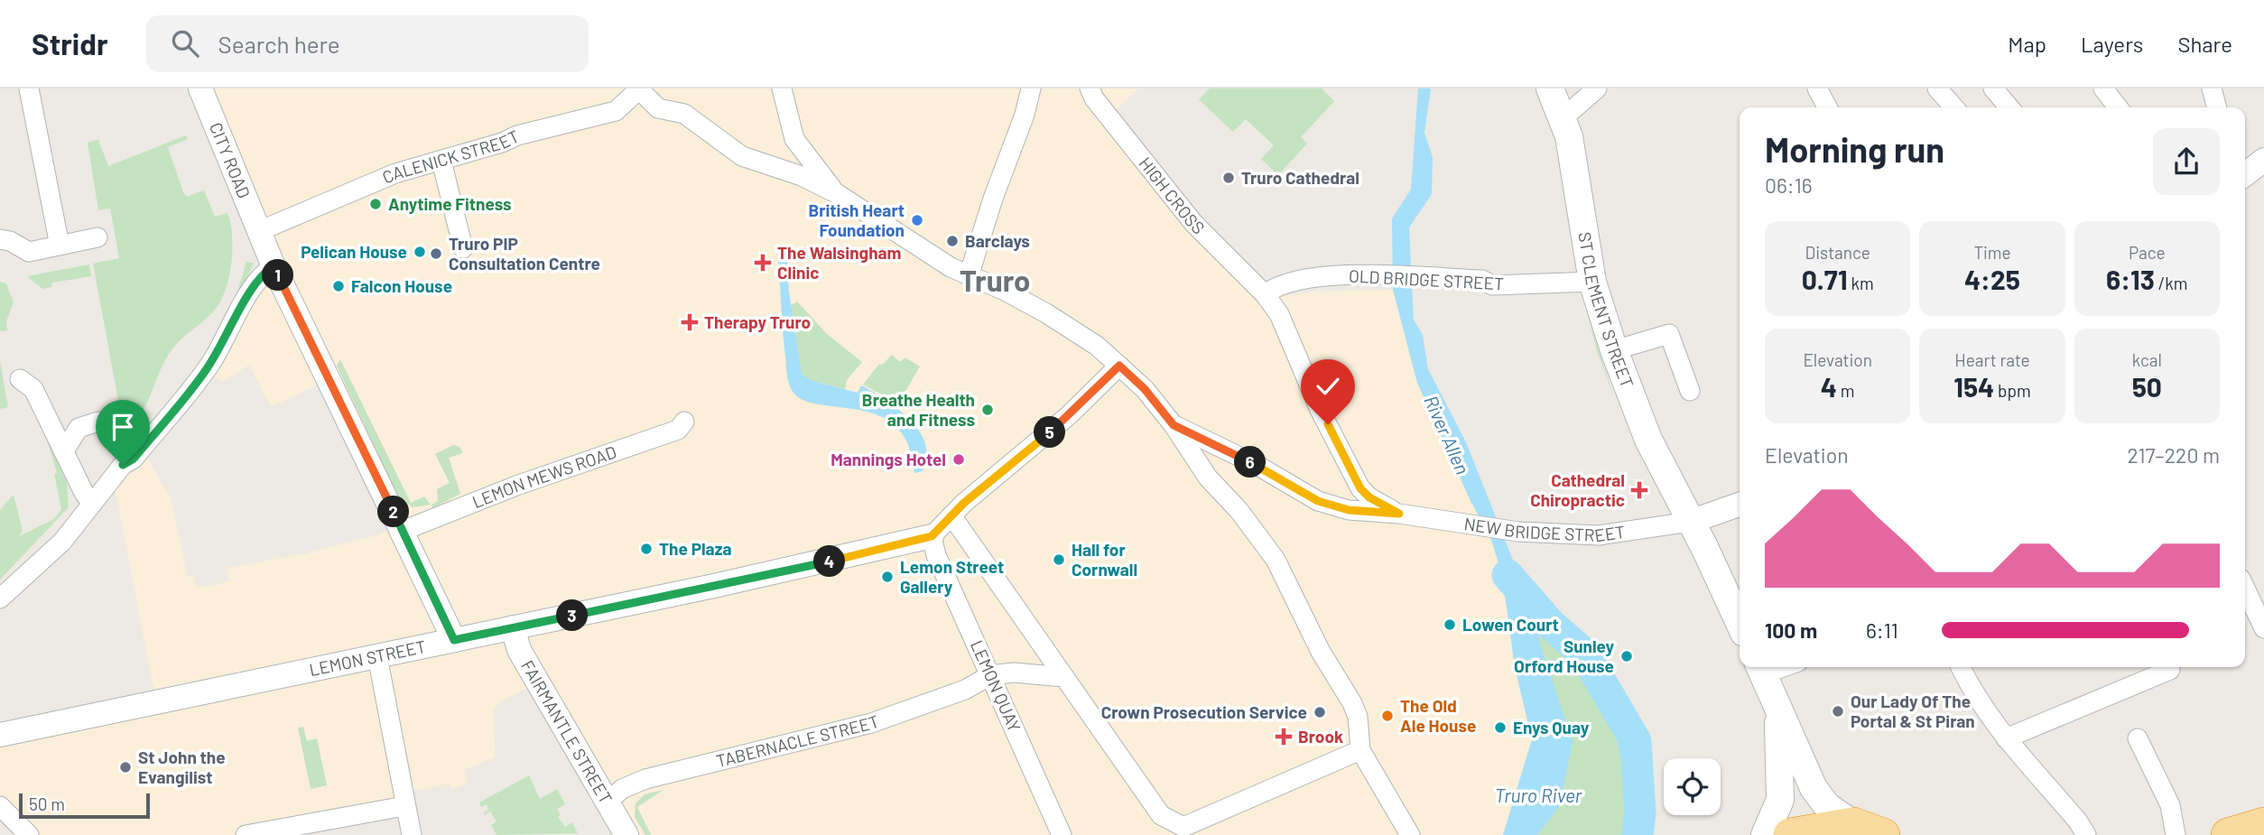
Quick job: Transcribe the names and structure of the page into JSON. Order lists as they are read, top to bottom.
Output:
{
  "streets": {
    "main road": ["ST CLEMENT STREET"],
    "street": [
      "CALENICK STREET",
      "CITY ROAD",
      "HIGH CROSS",
      "OLD BRIDGE STREET",
      "LEMON MEWS ROAD",
      "NEW BRIDGE STREET",
      "LEMON STREET",
      "LEMON QUAY",
      "FAIRMANTLE STREET",
      "TABERNACLE STREET"
    ]
  },
  "crossings": [
    ["CALENICK STREET", "CITY ROAD"],
    ["CITY ROAD", "LEMON MEWS ROAD"],
    ["CITY ROAD", "LEMON STREET"],
    ["HIGH CROSS", "OLD BRIDGE STREET"],
    ["HIGH CROSS", "NEW BRIDGE STREET"],
    ["OLD BRIDGE STREET", "ST CLEMENT STREET"],
    ["ST CLEMENT STREET", "NEW BRIDGE STREET"],
    ["LEMON STREET", "LEMON QUAY"],
    ["LEMON STREET", "FAIRMANTLE STREET"],
    ["LEMON QUAY", "TABERNACLE STREET"],
    ["FAIRMANTLE STREET", "TABERNACLE STREET"]
  ],
  "districts": ["Truro"],
  "water": ["River Allen", "Truro River"],
  "places": {
    "other": [
      "Truro Cathedral",
      "Anytime Fitness",
      "British Heart Foundation",
      "Barclays",
      "Pelican House",
      "Truro PIP Consultation Centre",
      "Falcon House",
      "Breathe Health and Fitness",
      "Mannings Hotel",
      "The Plaza",
      "Hall for Cornwall",
      "Lemon Street Gallery",
      "Lowen Court",
      "Sunley Orford House",
      "Our Lady Of The Portal & St Piran",
      "Crown Prosecution Service",
      "The Old Ale House",
      "Enys Quay",
      "St John the Evangilist"
    ],
    "health": [
      "The Walsingham Clinic",
      "Therapy Truro",
      "Cathedral Chiropractic",
      "Brook"
    ]
  },
  "scale_bar": "50 m",
  "page": {
    "header": "Stridr",
    "search": "Search here",
    "nav": ["Map", "Layers", "Share"],
    "heading": ["Morning run", "06:16"],
    "stats": [
      ["Distance", "0.71 km"],
      ["Time", "4:25"],
      ["Pace", "6:13 /km"],
      ["Elevation", "4 m"],
      ["Heart rate", "154 bpm"],
      ["kcal", "50"]
    ],
    "pins": [
      "1",
      "5",
      "6",
      "2",
      "4",
      "3"
    ],
    "chart": ["Elevation", "217–220 m"],
    "list": [
      {
        "name": "100 m",
        "note": "6:11"
      }
    ],
    "scale": "50 m"
  }
}
